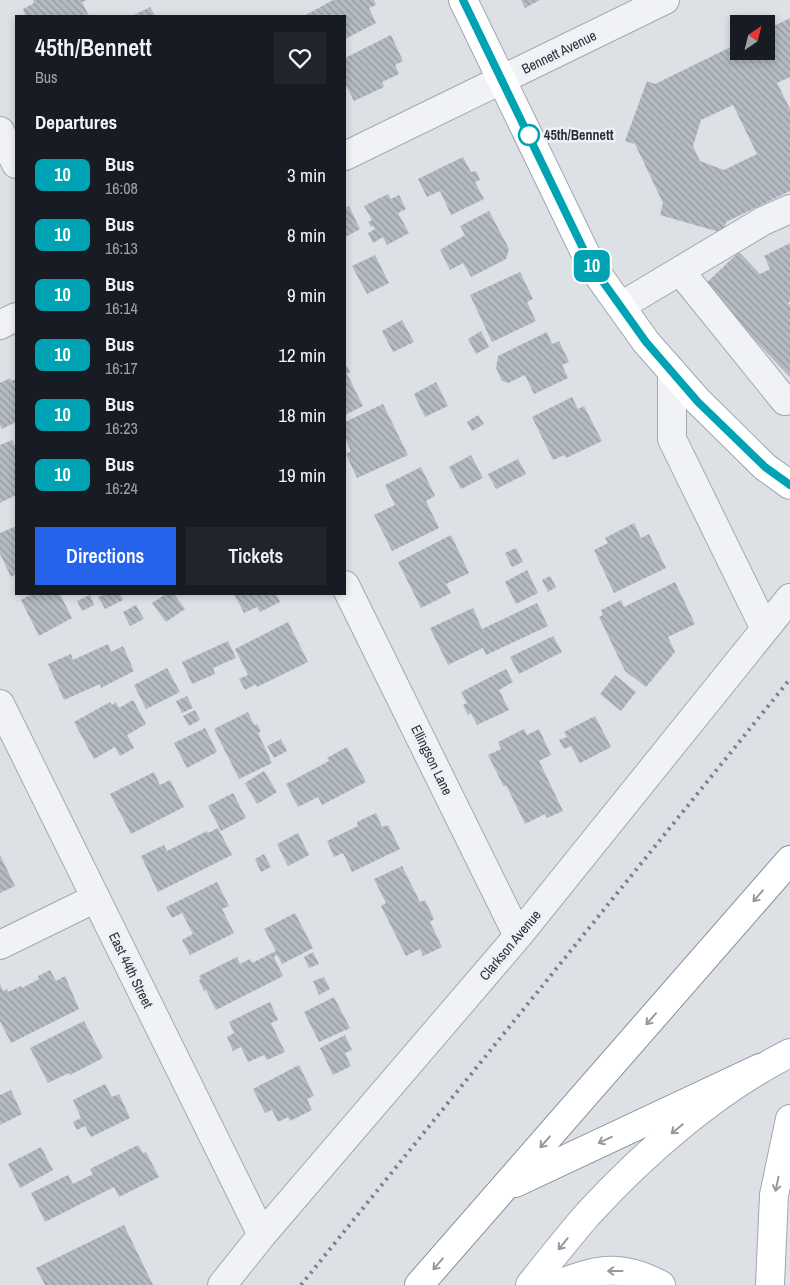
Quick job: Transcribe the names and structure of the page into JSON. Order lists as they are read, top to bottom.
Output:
{
  "streets": {
    "street": [
      "Bennett Avenue",
      "Ellingson Lane",
      "Clarkson Avenue",
      "East 44th Street"
    ]
  },
  "crossings": [
    ["Ellingson Lane", "Clarkson Avenue"],
    ["Clarkson Avenue", "East 44th Street"]
  ],
  "places": ["45th/Bennett"],
  "lines": ["bus line 10"],
  "north": "top right",
  "page": {
    "on_map": "10",
    "heading": [
      ["45th/Bennett", "Bus"],
      "Departures"
    ],
    "list": [
      {
        "mark": "10",
        "name": "Bus",
        "note": "16:08",
        "value": "3 min"
      },
      {
        "mark": "10",
        "name": "Bus",
        "note": "16:13",
        "value": "8 min"
      },
      {
        "mark": "10",
        "name": "Bus",
        "note": "16:14",
        "value": "9 min"
      },
      {
        "mark": "10",
        "name": "Bus",
        "note": "16:17",
        "value": "12 min"
      },
      {
        "mark": "10",
        "name": "Bus",
        "note": "16:23",
        "value": "18 min"
      },
      {
        "mark": "10",
        "name": "Bus",
        "note": "16:24",
        "value": "19 min"
      }
    ],
    "buttons": ["Directions", "Tickets"]
  }
}
